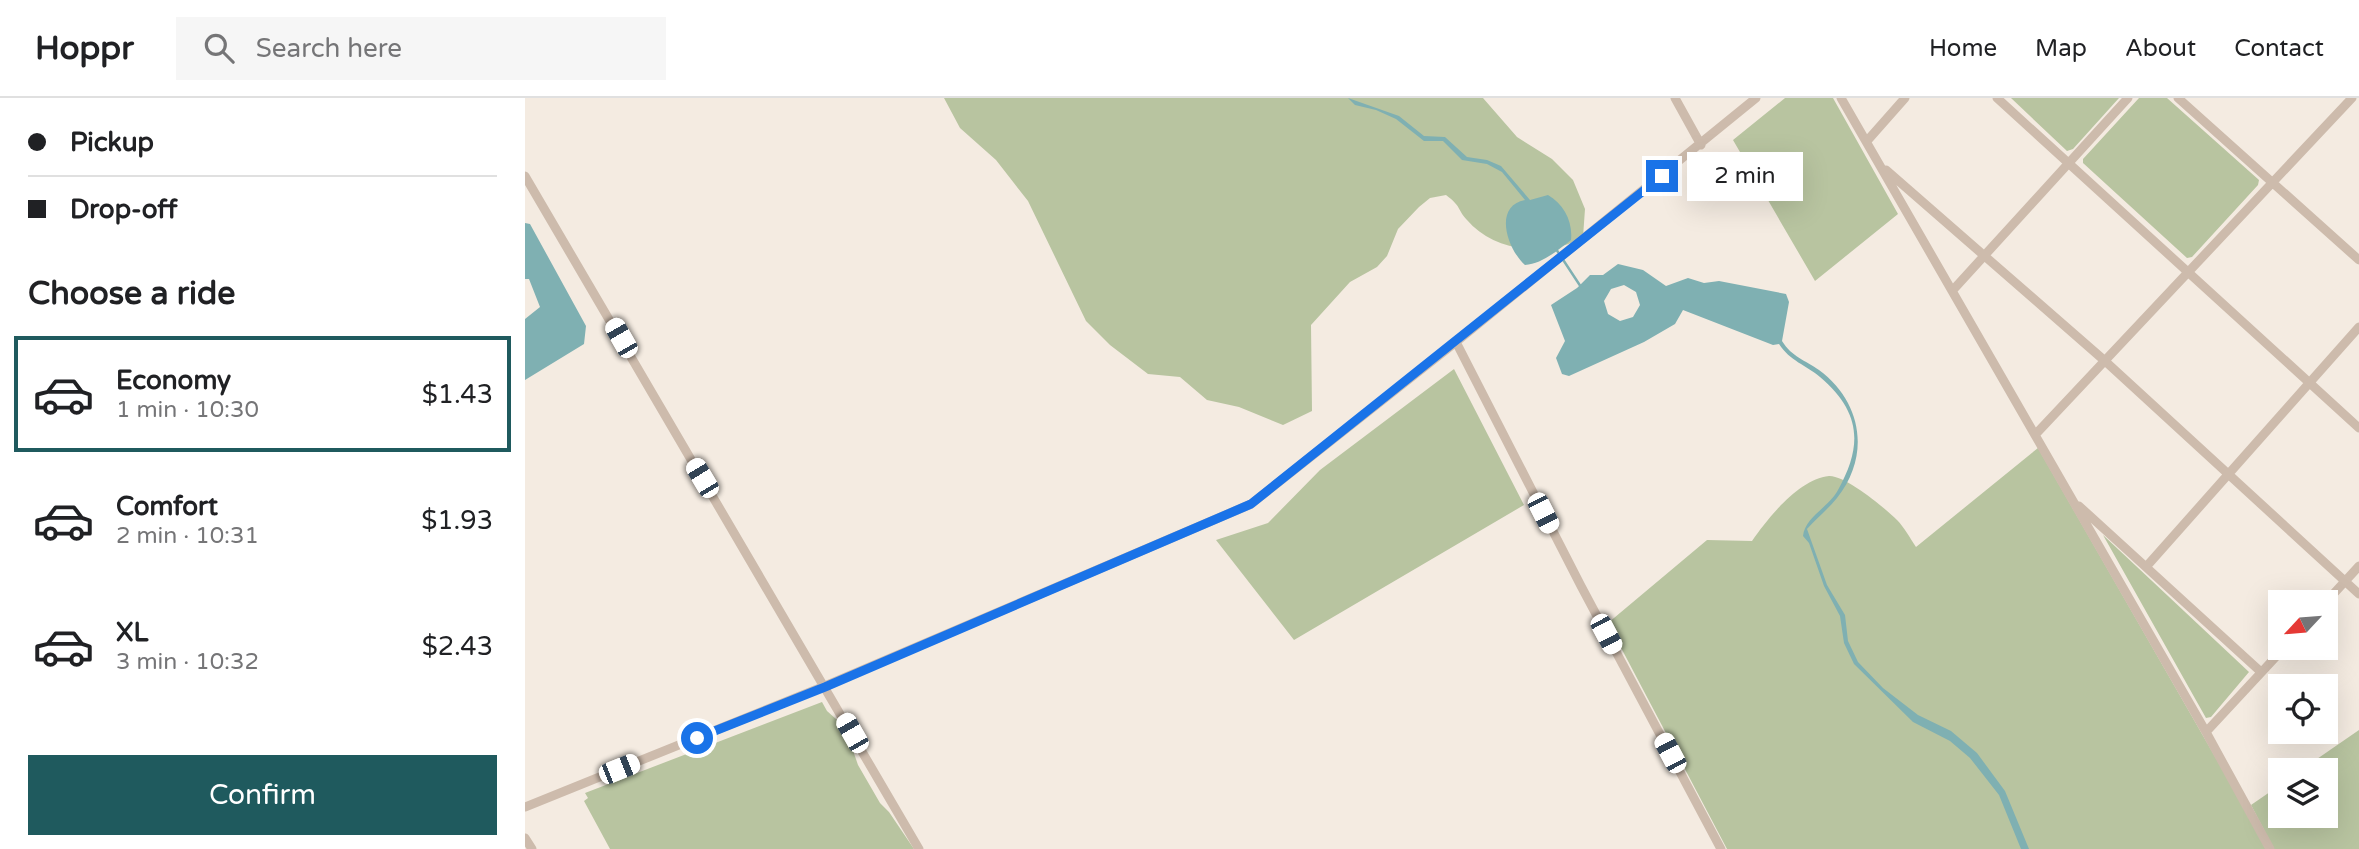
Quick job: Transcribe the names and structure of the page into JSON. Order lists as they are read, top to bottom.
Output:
{
  "north": "bottom left",
  "page": {
    "header": "Hoppr",
    "search": "Search here",
    "nav": [
      "Home",
      "Map",
      "About",
      "Contact"
    ],
    "banner": ["Pickup", "Drop-off"],
    "bubble": "2 min",
    "heading": "Choose a ride",
    "list": [
      {
        "name": "Economy",
        "note": "1 min · 10:30",
        "value": "$1.43"
      },
      {
        "name": "Comfort",
        "note": "2 min · 10:31",
        "value": "$1.93"
      },
      {
        "name": "XL",
        "note": "3 min · 10:32",
        "value": "$2.43"
      }
    ],
    "buttons": "Confirm"
  }
}
